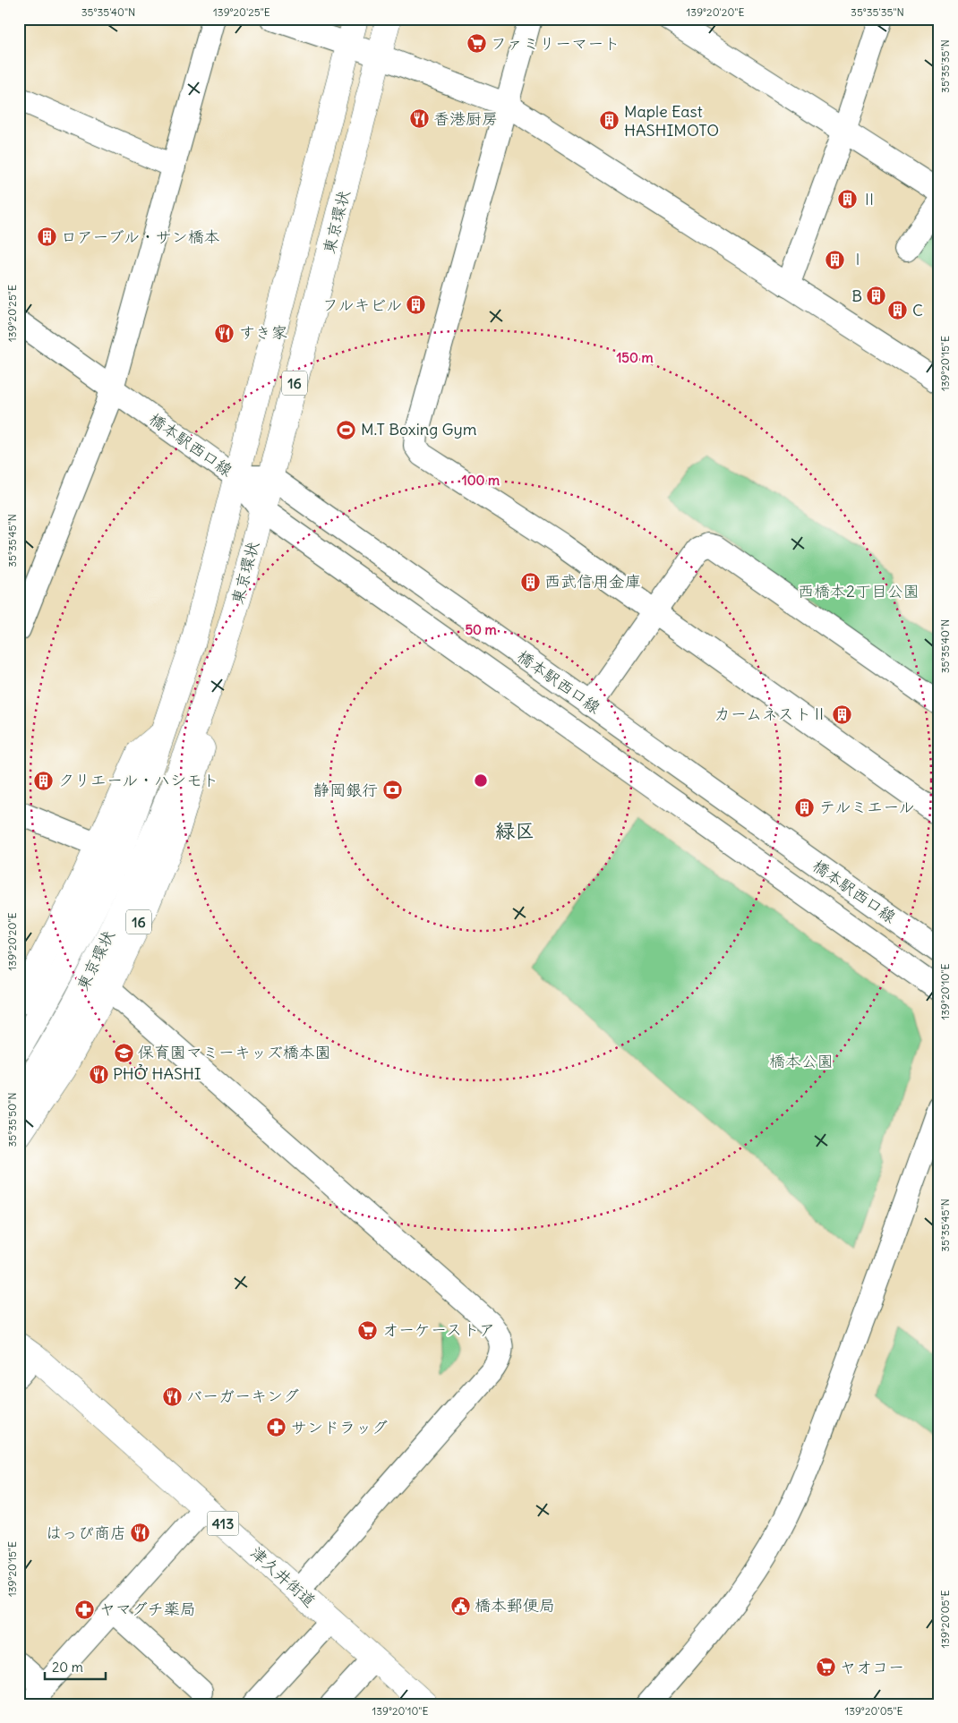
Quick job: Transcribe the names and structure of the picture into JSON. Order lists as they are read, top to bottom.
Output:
{
  "streets": {
    "highway": [
      "東京環状",
      "16",
      "413",
      "津久井街道"
    ],
    "street": ["橋本駅西口線"]
  },
  "crossings": [
    ["東京環状", "16"],
    ["東京環状", "橋本駅西口線"]
  ],
  "districts": ["緑区"],
  "parks": ["西橋本2丁目公園", "橋本公園"],
  "places": {
    "supermarket": ["ファミリーマート", "オーケーストア", "ヤオコー"],
    "restaurant": [
      "香港厨房",
      "すき家",
      "PHỞ HASHI",
      "バーガーキング",
      "はっぴ商店"
    ],
    "building": [
      "Maple East HASHIMOTO",
      "Ⅱ",
      "ロアーブル・サン橋本",
      "Ⅰ",
      "B",
      "フルキビル",
      "C",
      "西武信用金庫",
      "カームネストⅡ",
      "クリエール・ハシモト",
      "テルミエール"
    ],
    "sports": ["M.T Boxing Gym"],
    "bank": ["静岡銀行"],
    "school or university": ["保育園マミーキッズ橋本園"],
    "pharmacy": ["サンドラッグ", "ヤマグチ薬局"],
    "public building": ["橋本郵便局"]
  },
  "scale_bar": "20 m",
  "coordinates": [
    "35°35'40\"N",
    "139°20'25\"E",
    "139°20'20\"E",
    "35°35'35\"N",
    "139°20'15\"E",
    "35°35'45\"N",
    "139°20'10\"E",
    "35°35'50\"N",
    "139°20'05\"E"
  ],
  "rings": ["150 m", "100 m", "50 m"]
}
